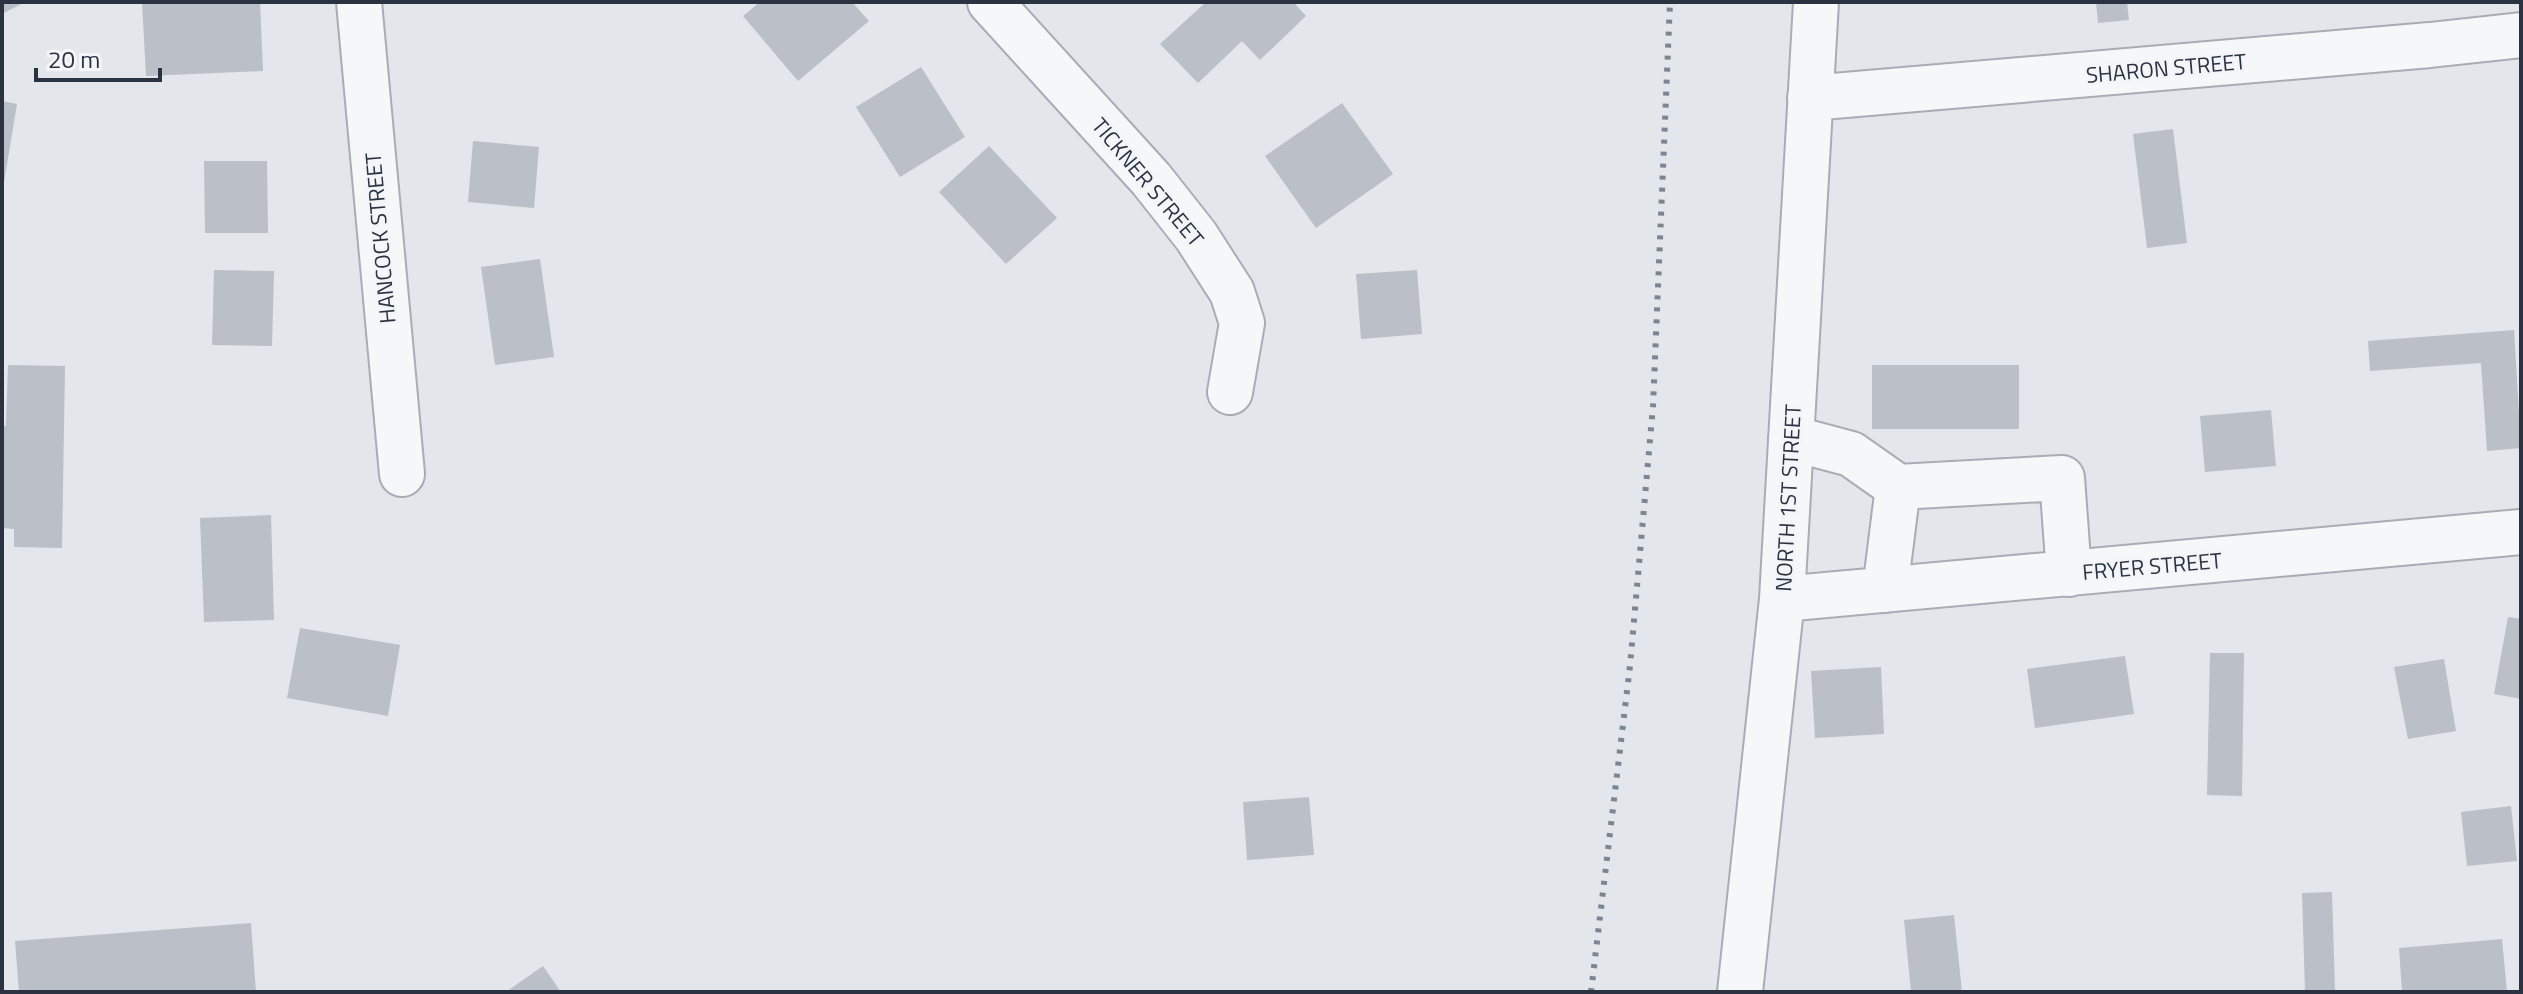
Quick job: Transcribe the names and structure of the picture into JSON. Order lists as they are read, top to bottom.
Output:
{
  "streets": {
    "street": [
      "SHARON STREET",
      "TICKNER STREET",
      "HANCOCK STREET",
      "NORTH 1ST STREET",
      "FRYER STREET"
    ]
  },
  "crossings": [
    ["SHARON STREET", "NORTH 1ST STREET"],
    ["NORTH 1ST STREET", "FRYER STREET"]
  ],
  "scale_bar": "20 m"
}
